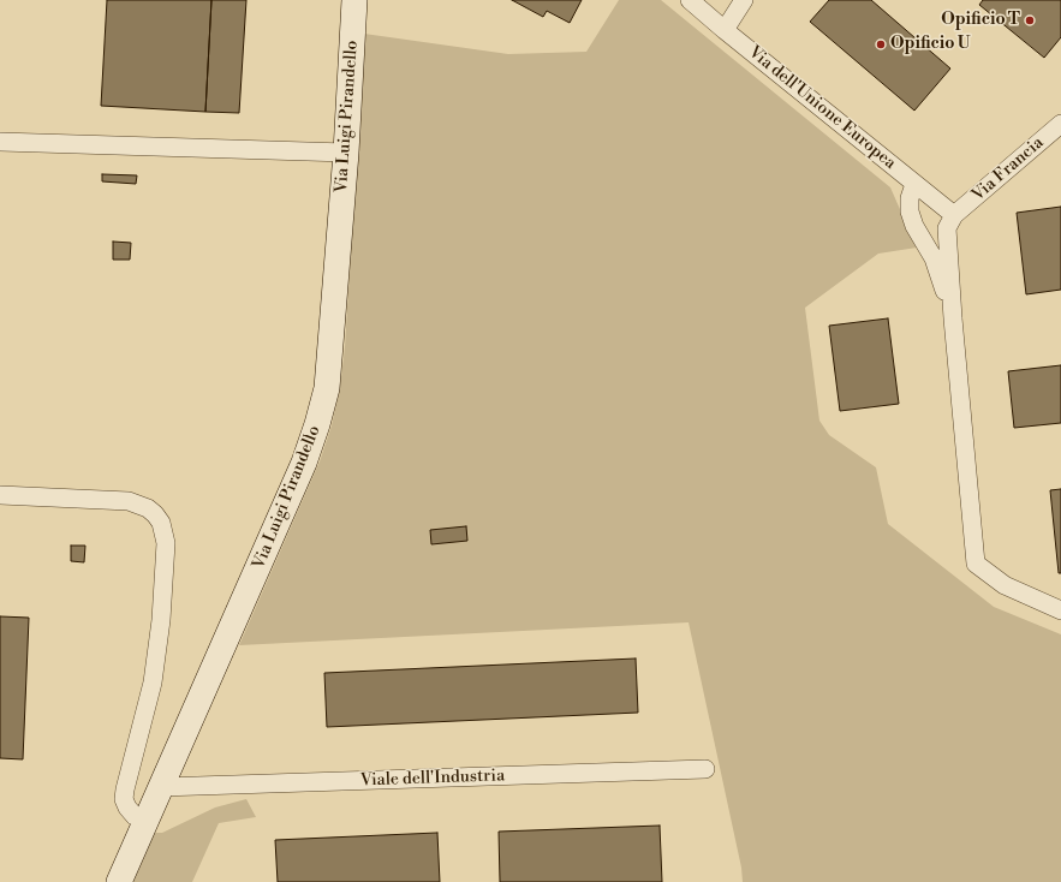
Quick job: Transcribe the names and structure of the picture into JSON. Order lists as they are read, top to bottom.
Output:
{
  "streets": {
    "street": [
      "Via dell'Unione Europea",
      "Via Luigi Pirandello",
      "Via Francia",
      "Viale dell'Industria"
    ]
  },
  "crossings": [
    ["Via dell'Unione Europea", "Via Francia"],
    ["Via Luigi Pirandello", "Viale dell'Industria"]
  ],
  "places": ["Opificio T", "Opificio U"]
}
